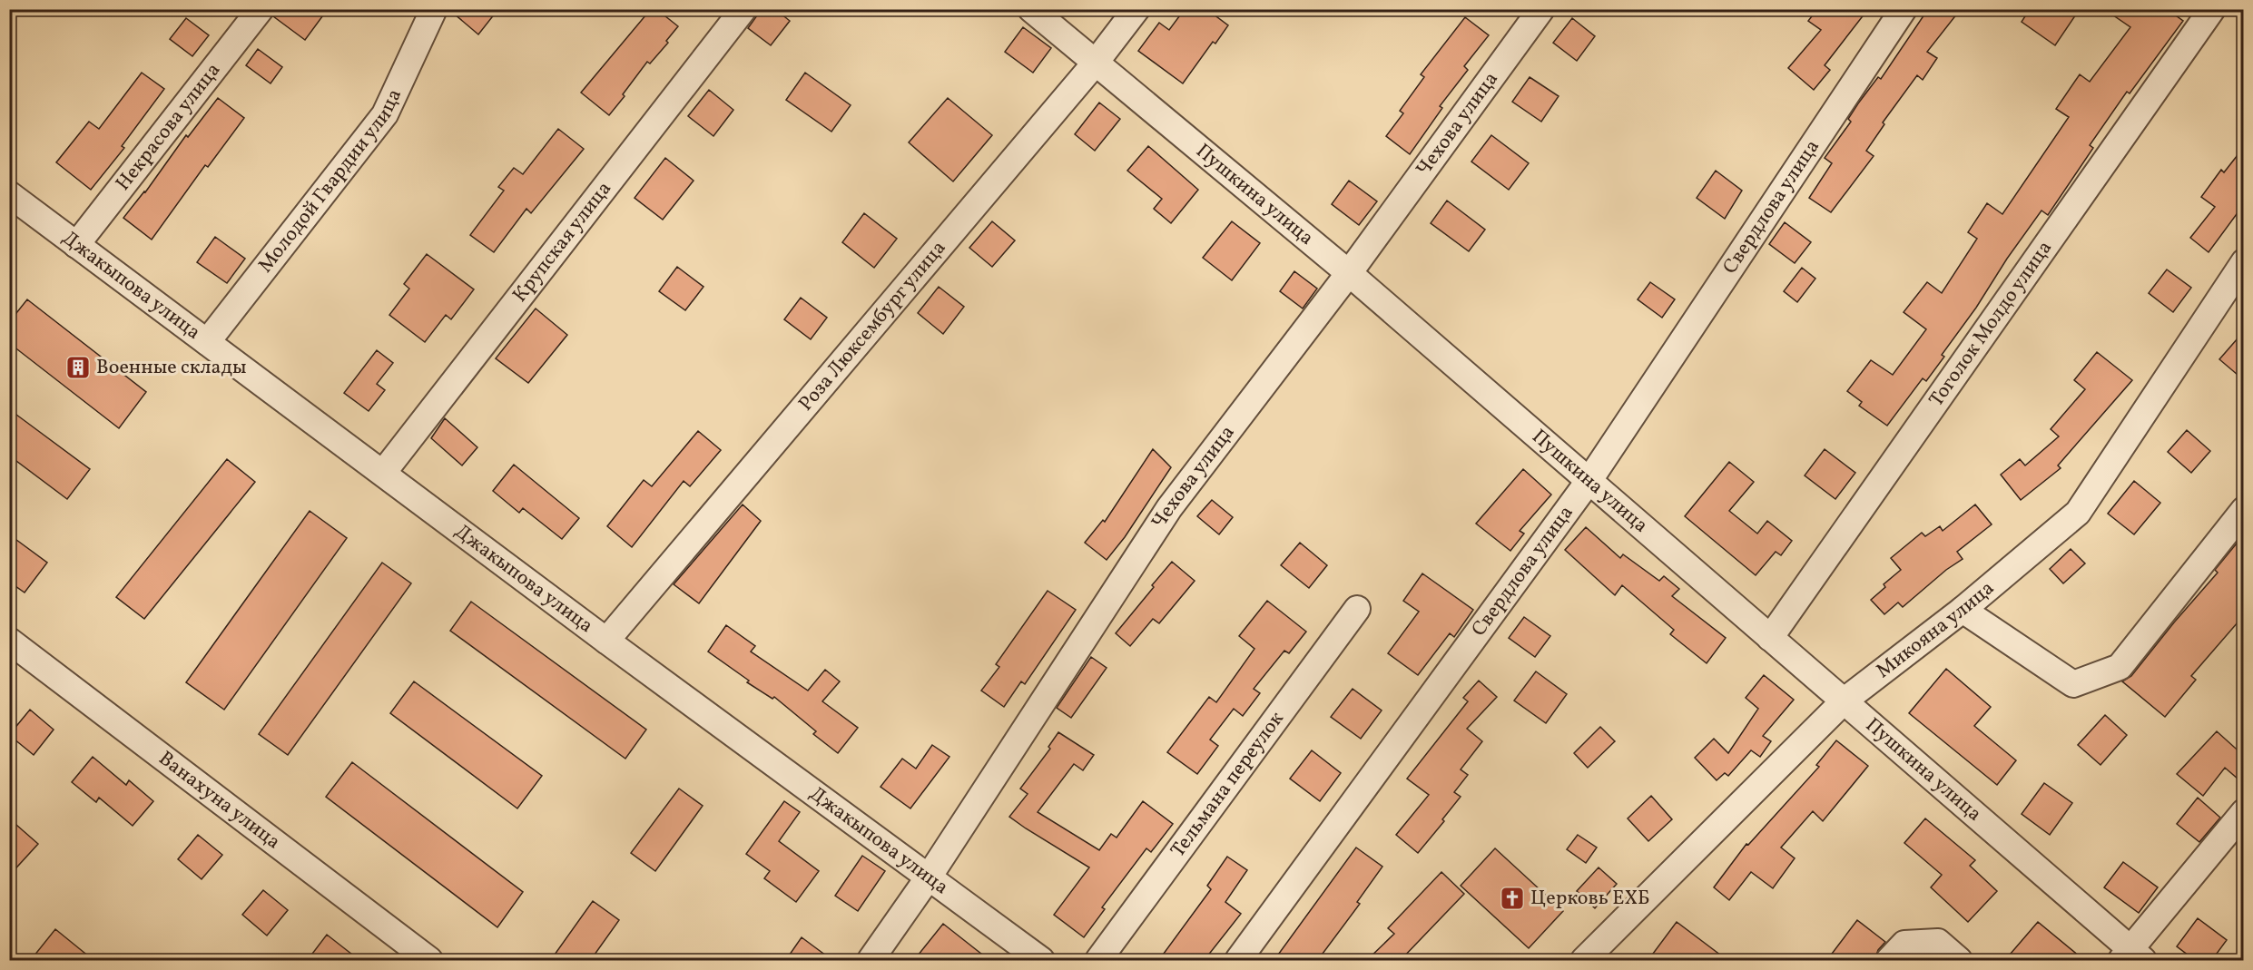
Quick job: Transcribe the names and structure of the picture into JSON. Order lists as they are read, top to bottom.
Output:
{
  "streets": {
    "street": [
      "Чехова улица",
      "Некрасова улица",
      "Молодой Гвардии улица",
      "Пушкина улица",
      "Свердлова улица",
      "Крупская улица",
      "Джакыпова улица",
      "Тоголок Молдо улица",
      "Роза Люксембург улица",
      "Микояна улица",
      "Тельмана переулок",
      "Ванахуна улица"
    ]
  },
  "crossings": [
    ["Чехова улица", "Пушкина улица"],
    ["Чехова улица", "Джакыпова улица"],
    ["Некрасова улица", "Джакыпова улица"],
    ["Молодой Гвардии улица", "Джакыпова улица"],
    ["Пушкина улица", "Свердлова улица"],
    ["Пушкина улица", "Тоголок Молдо улица"],
    ["Пушкина улица", "Роза Люксембург улица"],
    ["Пушкина улица", "Микояна улица"],
    ["Крупская улица", "Джакыпова улица"],
    ["Джакыпова улица", "Роза Люксембург улица"]
  ],
  "places": {
    "building": ["Военные склады"],
    "church": ["Церковь ЕХБ"]
  }
}
